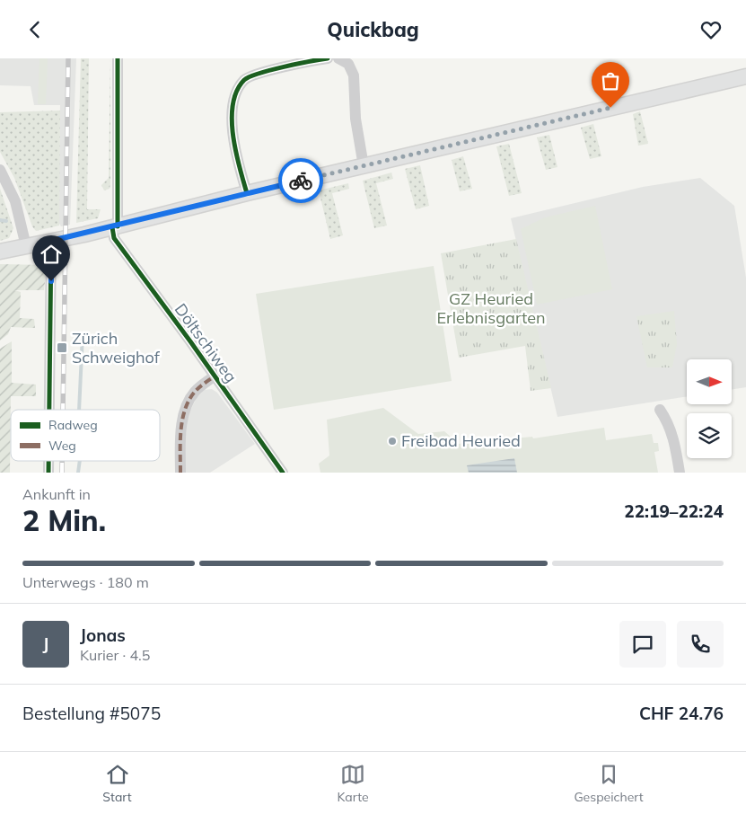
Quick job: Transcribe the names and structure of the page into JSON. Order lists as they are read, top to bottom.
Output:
{
  "streets": {
    "street": ["Döltschiweg"]
  },
  "parks": ["GZ Heuried Erlebnisgarten"],
  "places": {
    "transit": ["Zürich Schweighof"],
    "other": ["Freibad Heuried"]
  },
  "legend": ["Radweg", "Weg"],
  "north": "right",
  "page": {
    "header": "Quickbag",
    "heading": ["2 Min.", "Ankunft in", "22:19–22:24"],
    "panel": [
      "Jonas",
      "Kurier · 4.5",
      "Bestellung #5075",
      "CHF 24.76"
    ],
    "bar": "Unterwegs · 180 m",
    "round": "J",
    "tabs": ["Start", "Karte", "Gespeichert"]
  }
}
